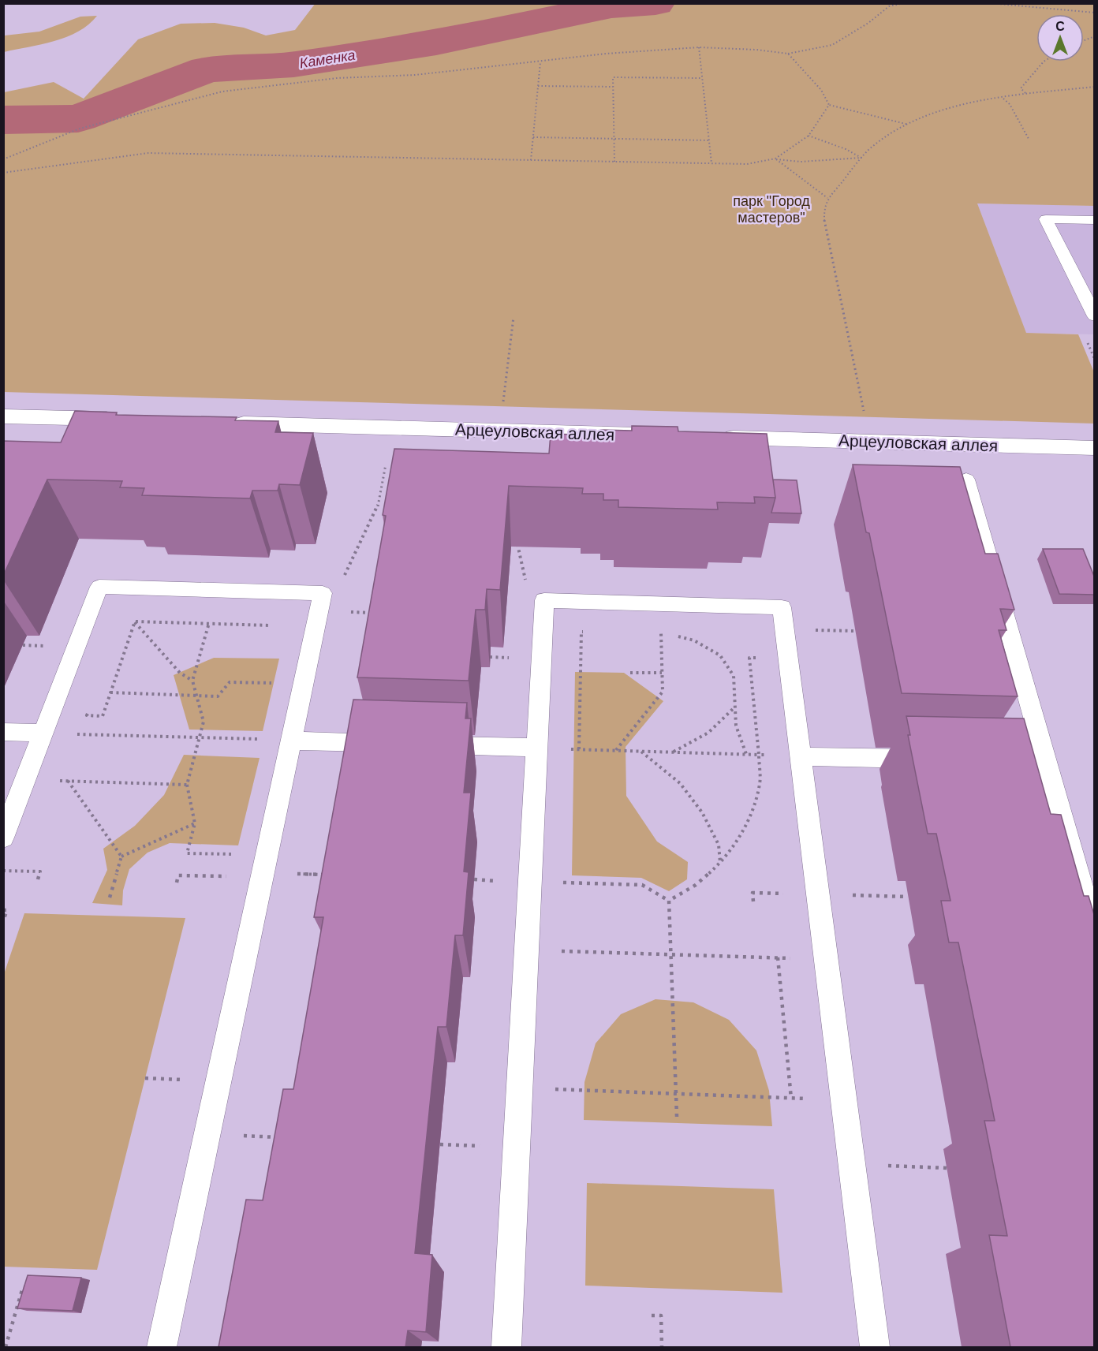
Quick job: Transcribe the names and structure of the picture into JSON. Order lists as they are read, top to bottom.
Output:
{
  "streets": {
    "street": ["Арцеуловская аллея"]
  },
  "water": ["Каменка"],
  "parks": ["парк \"Город мастеров\""],
  "north": "top"
}
